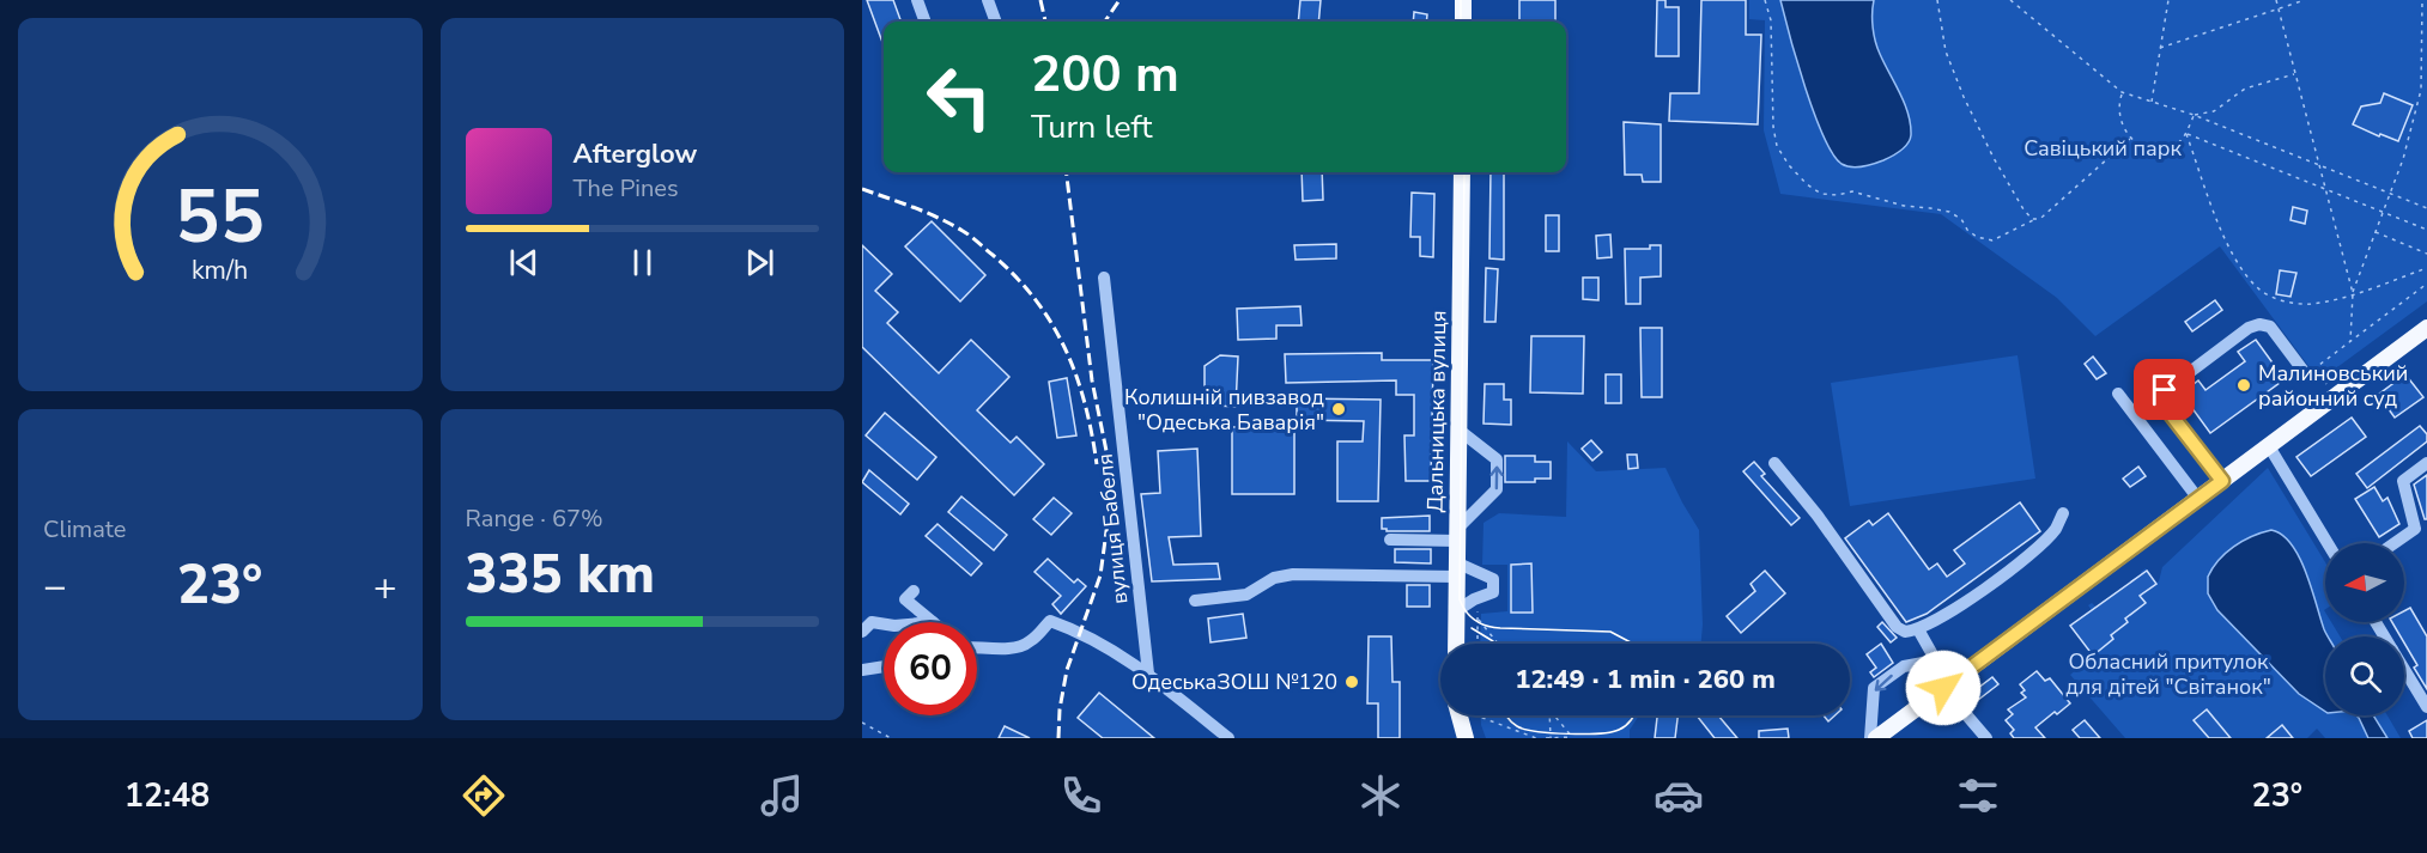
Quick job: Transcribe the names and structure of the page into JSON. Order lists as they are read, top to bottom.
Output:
{
  "streets": {
    "main road": ["Дальницька вулиця"],
    "lane": ["вулиця Бабеля"]
  },
  "parks": ["Савіцький парк", "Обласний притулок для дітей \"Світанок\""],
  "places": ["Малиновський районний суд", "Колишній пивзавод \"Одеська Баварія\"", "ОдеськаЗОШ №120"],
  "north": "left",
  "page": {
    "turn": ["200 m", "Turn left"],
    "song": ["Afterglow", "The Pines"],
    "tile": [
      "Climate",
      ["Range · 67%", "335 km"]
    ],
    "heat": ["−", "23°", "+"],
    "limit": "60",
    "trip": "12:49 · 1 min · 260 m",
    "tabs": ["12:48", "23°"],
    "gauge": ["55", "km/h"]
  }
}
